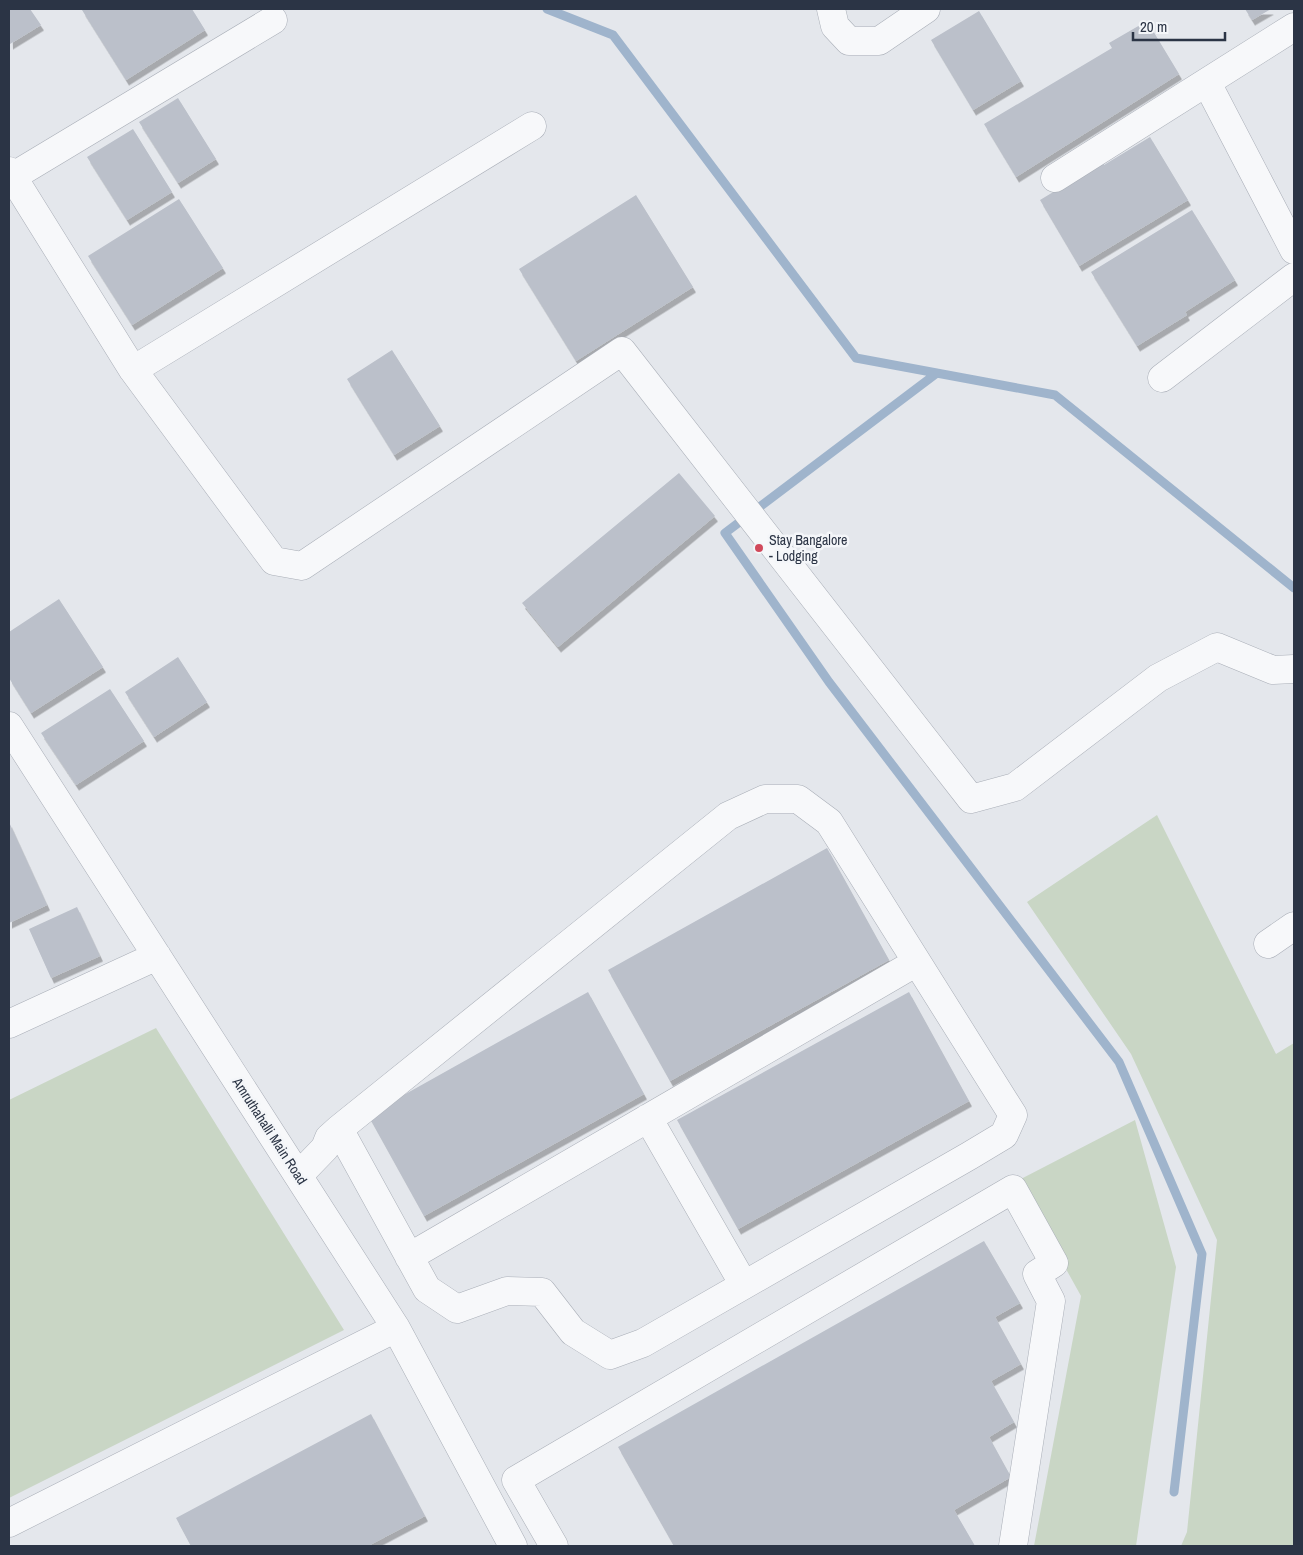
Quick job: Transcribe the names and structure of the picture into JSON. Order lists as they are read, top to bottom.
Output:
{
  "streets": {
    "street": ["Amruthahalli Main Road"]
  },
  "places": ["Stay Bangalore - Lodging"],
  "scale_bar": "20 m"
}
